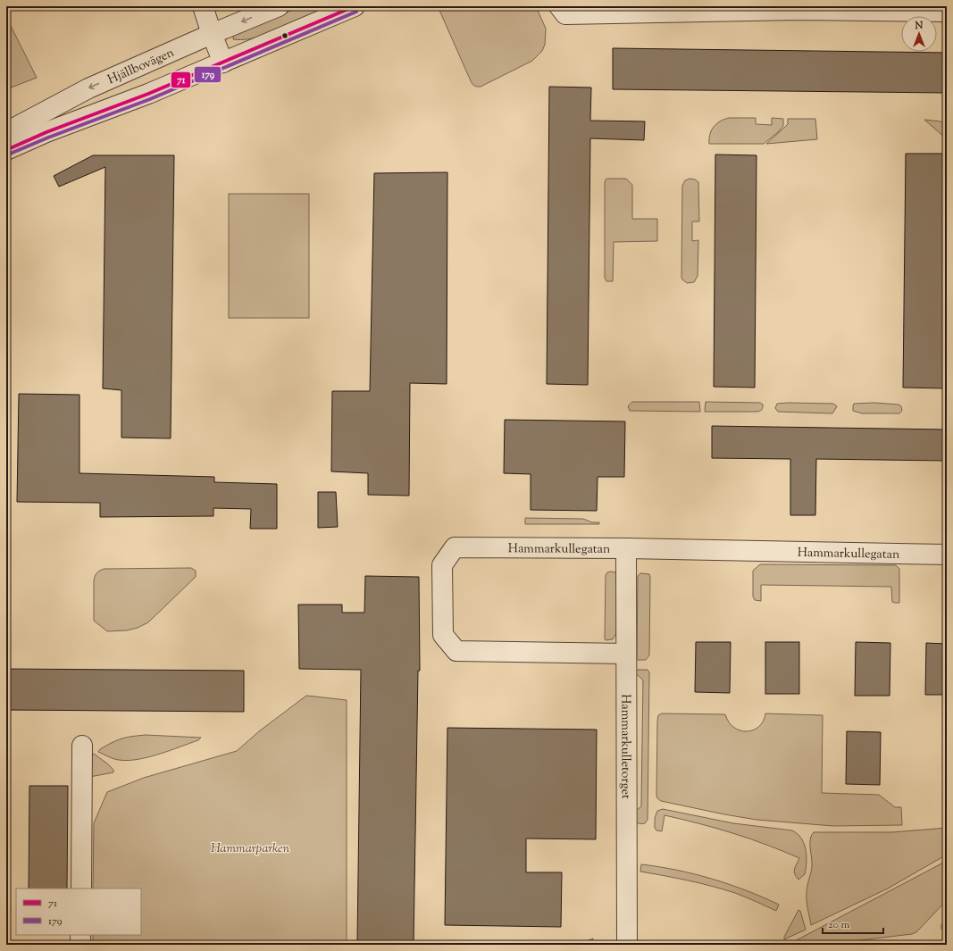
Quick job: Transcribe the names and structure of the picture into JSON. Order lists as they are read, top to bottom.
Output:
{
  "streets": {
    "street": ["Hjällbovägen", "Hammarkullegatan", "Hammarkulletorget"]
  },
  "crossings": [
    ["Hammarkullegatan", "Hammarkulletorget"]
  ],
  "parks": ["Hammarparken"],
  "lines": ["transit line 71", "transit line 179"],
  "legend": ["71", "179"],
  "scale_bar": "20 m",
  "north": "top"
}
